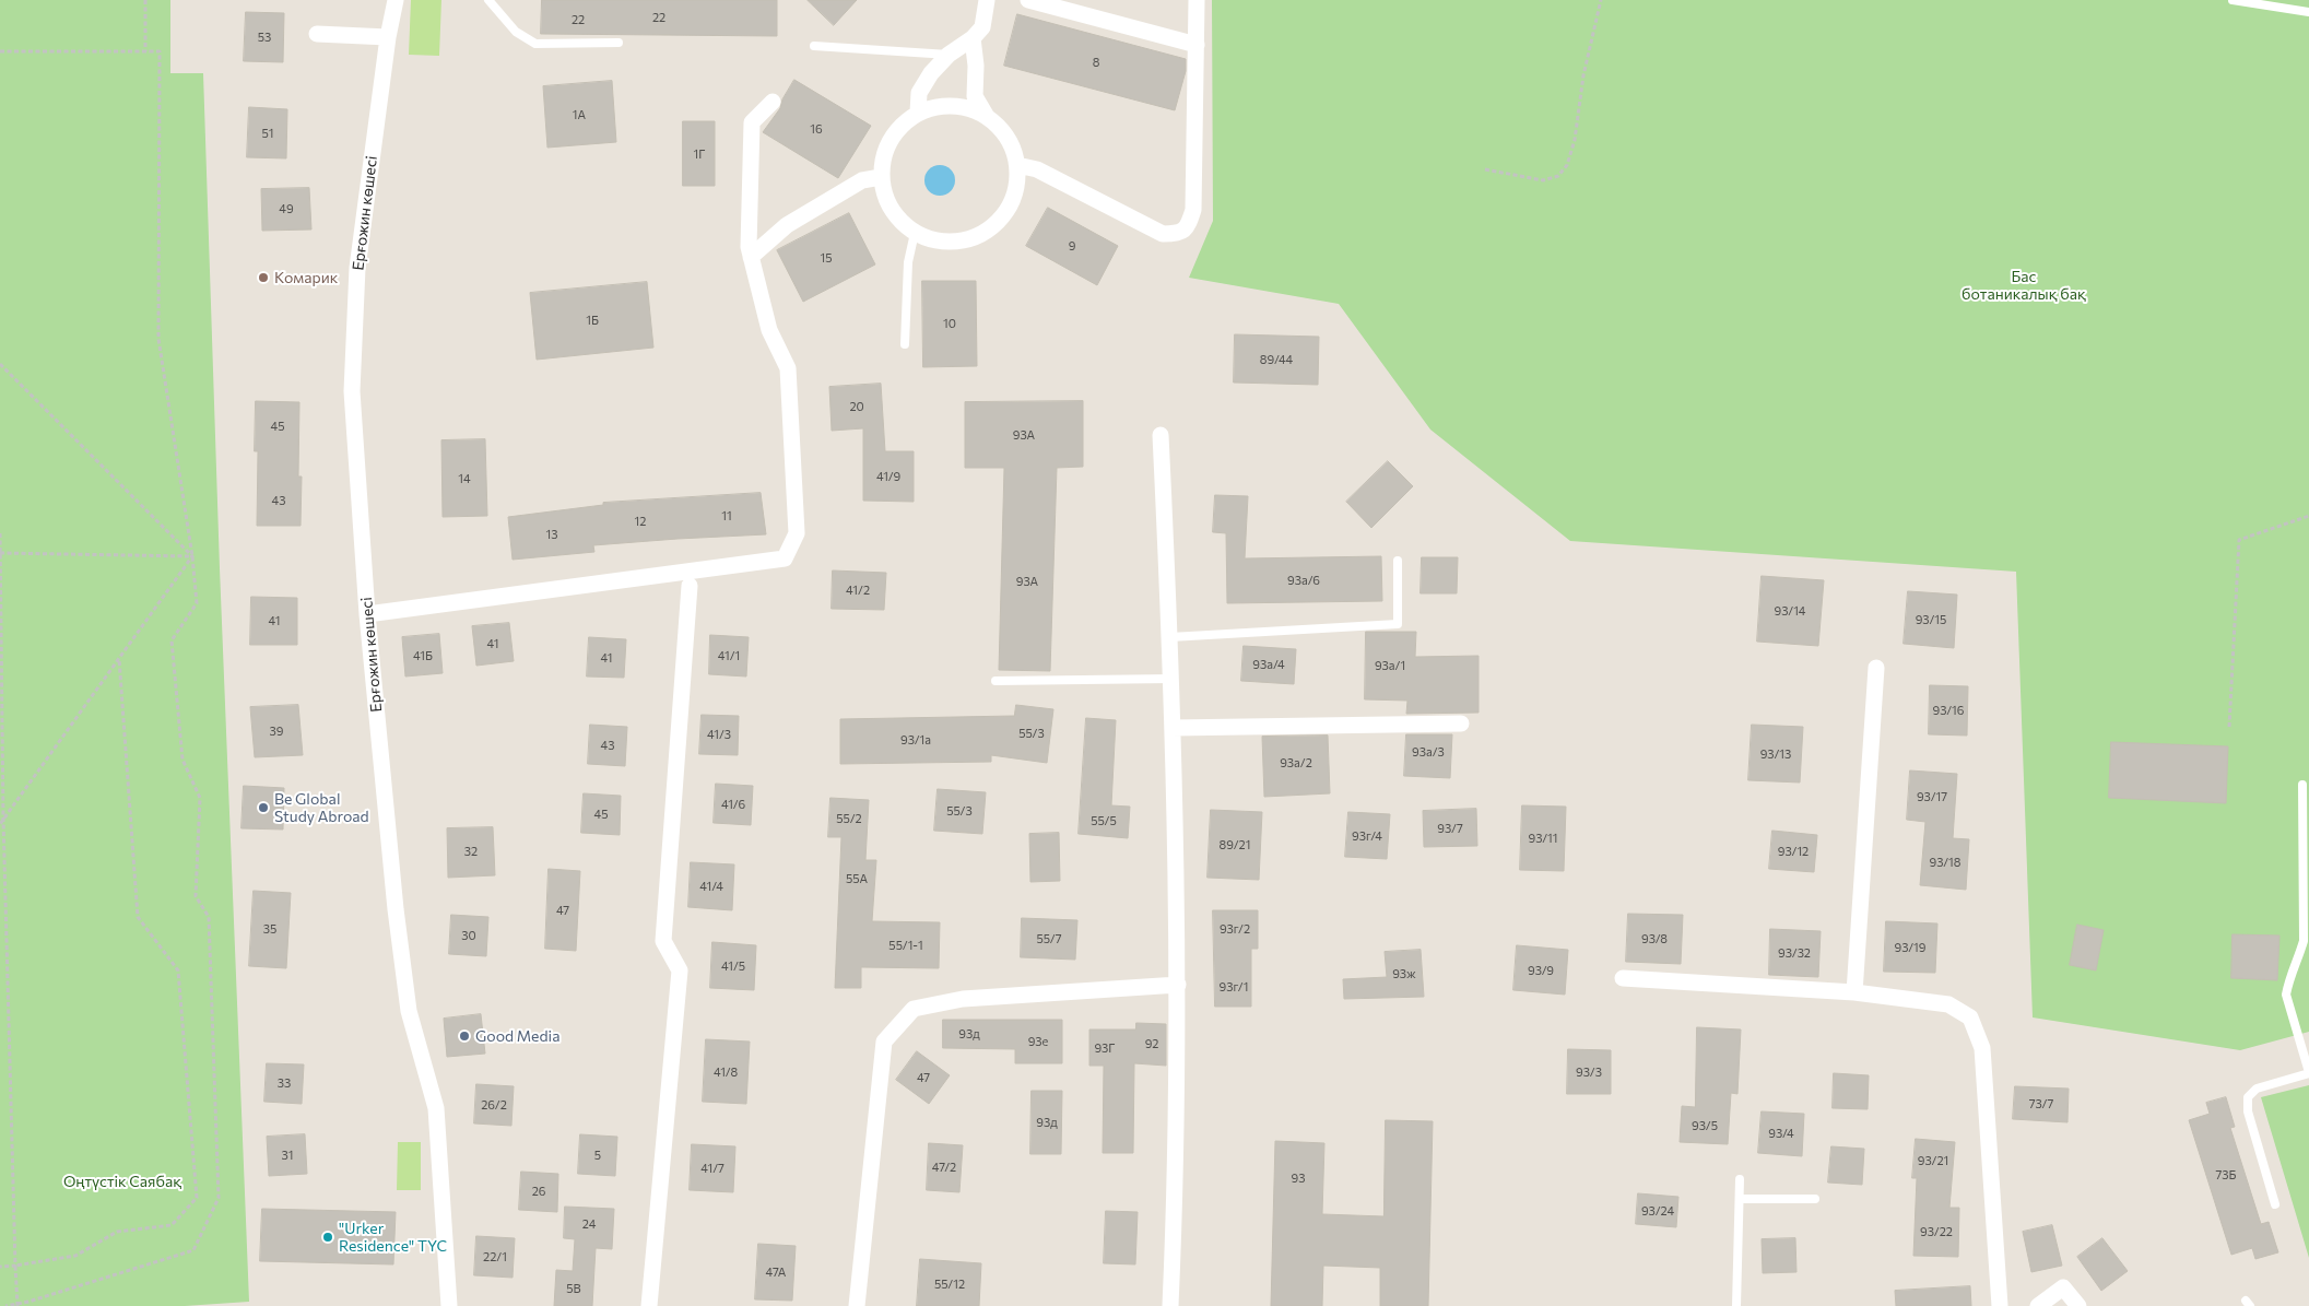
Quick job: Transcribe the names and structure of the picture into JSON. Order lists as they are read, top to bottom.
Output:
{
  "streets": {
    "street": ["Ерғожин көшесі"]
  },
  "parks": ["Бас ботаникалық бақ", "Оңтүстік Саябақ"],
  "places": [
    "Комарик",
    "Be Global Study Abroad",
    "Good Media",
    "\"Urker Residence\" ТҮС"
  ],
  "house_numbers": [
    "22",
    "22",
    "53",
    "8",
    "1А",
    "16",
    "51",
    "1Г",
    "49",
    "9",
    "15",
    "1Б",
    "10",
    "89/44",
    "20",
    "45",
    "93А",
    "41/9",
    "14",
    "43",
    "11",
    "12",
    "13",
    "93а/6",
    "93А",
    "41/2",
    "93/14",
    "93/15",
    "41",
    "41",
    "41Б",
    "41/1",
    "41",
    "93а/4",
    "93а/1",
    "93/16",
    "39",
    "55/3",
    "41/3",
    "93/1а",
    "43",
    "93а/3",
    "93/13",
    "93а/2",
    "93/17",
    "41/6",
    "55/3",
    "45",
    "55/2",
    "55/5",
    "93/7",
    "93г/4",
    "93/11",
    "89/21",
    "32",
    "93/12",
    "93/18",
    "55А",
    "41/4",
    "47",
    "35",
    "93г/2",
    "30",
    "55/7",
    "93/8",
    "55/1-1",
    "93/19",
    "93/32",
    "41/5",
    "93/9",
    "93ж",
    "93г/1",
    "93д",
    "93е",
    "92",
    "93Г",
    "41/8",
    "93/3",
    "47",
    "33",
    "73/7",
    "26/2",
    "93д",
    "93/5",
    "93/4",
    "31",
    "5",
    "93/21",
    "47/2",
    "41/7",
    "73Б",
    "93",
    "26",
    "93/24",
    "24",
    "93/22",
    "22/1",
    "47А",
    "55/12",
    "5В"
  ]
}
